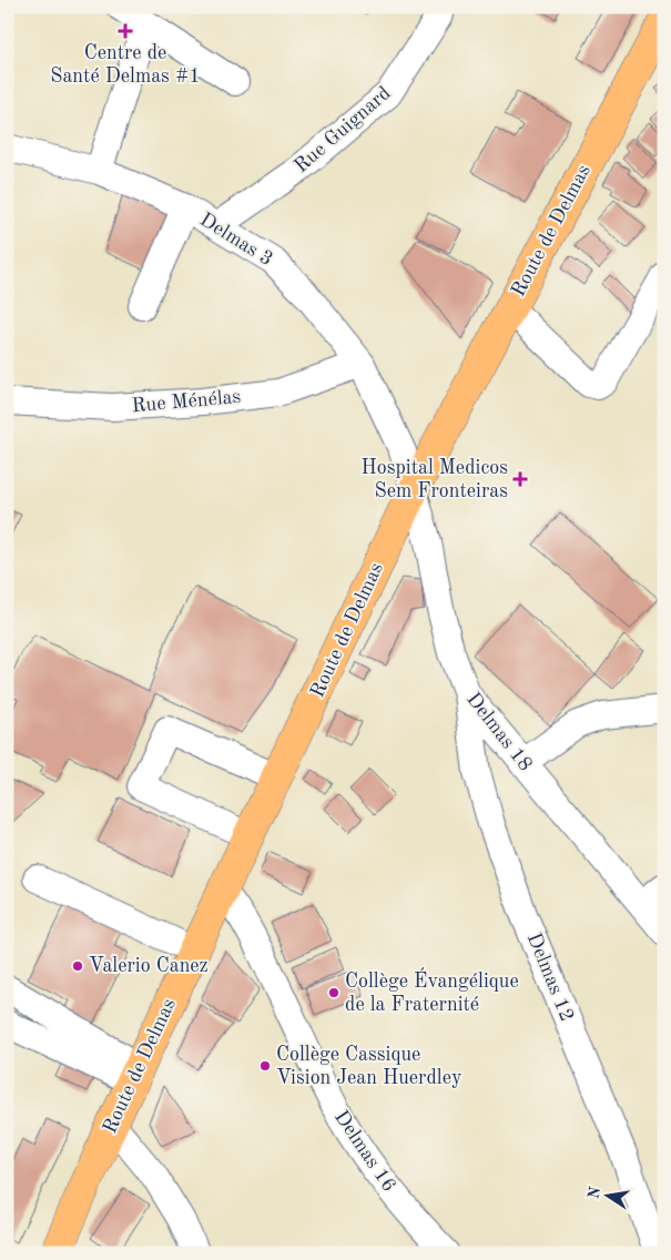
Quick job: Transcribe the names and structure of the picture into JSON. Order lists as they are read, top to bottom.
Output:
{
  "streets": {
    "main road": ["Route de Delmas"],
    "street": [
      "Rue Guignard",
      "Delmas 3",
      "Rue Ménélas",
      "Delmas 18",
      "Delmas 12",
      "Delmas 16"
    ]
  },
  "crossings": [
    ["Rue Guignard", "Delmas 3"],
    ["Route de Delmas", "Delmas 3"],
    ["Route de Delmas", "Delmas 18"],
    ["Route de Delmas", "Delmas 16"],
    ["Delmas 3", "Rue Ménélas"],
    ["Delmas 3", "Delmas 18"],
    ["Delmas 18", "Delmas 12"]
  ],
  "places": {
    "health": ["Centre de Santé Delmas #1", "Hospital Medicos Sem Fronteiras"],
    "other": ["Valerio Canez", "Collège Évangélique de la Fraternité", "Collège Cassique Vision Jean Huerdley"]
  },
  "north": "left"
}
